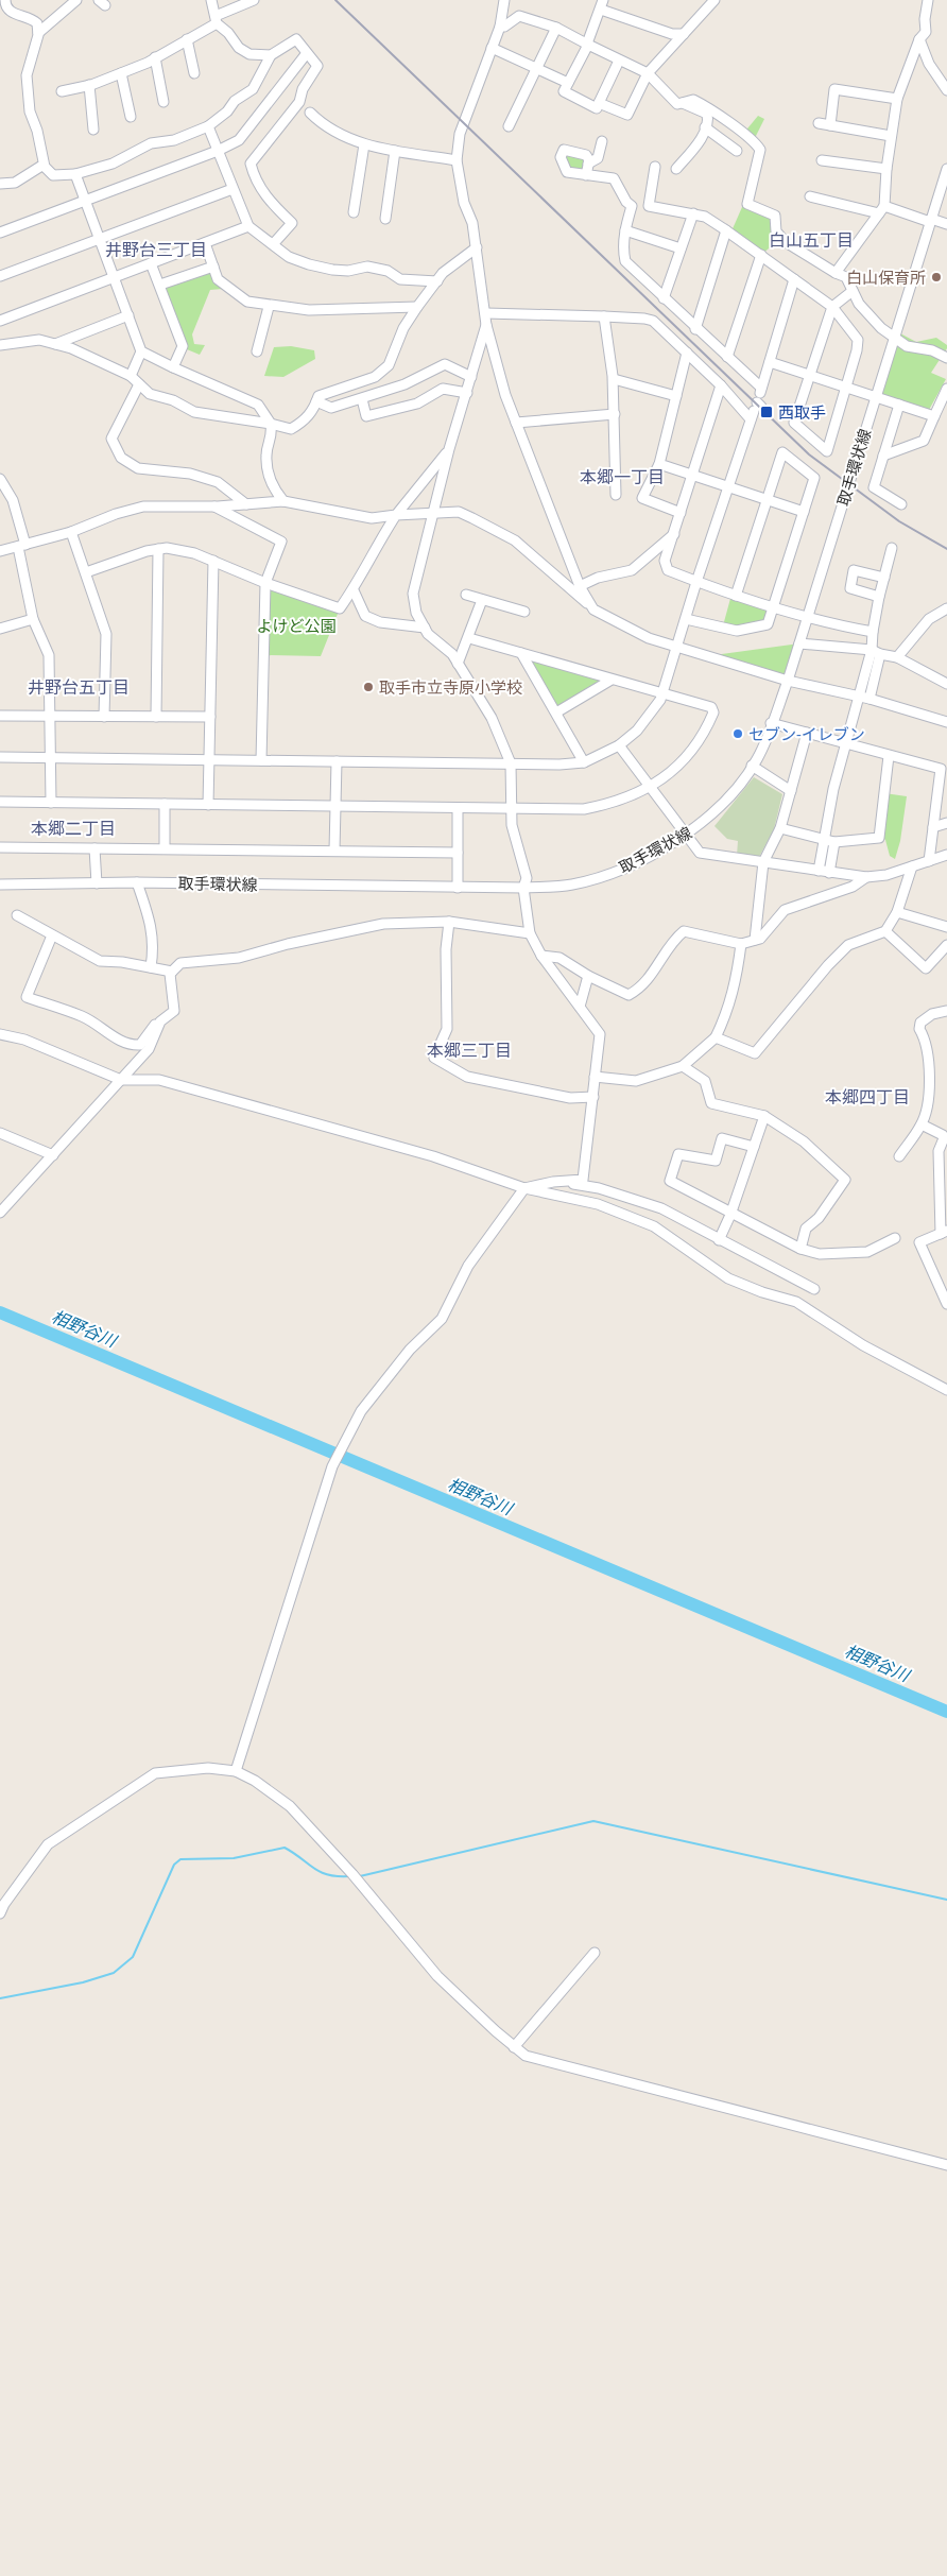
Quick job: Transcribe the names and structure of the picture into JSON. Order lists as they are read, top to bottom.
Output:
{
  "streets": {
    "street": ["取手環状線"]
  },
  "districts": [
    "白山五丁目",
    "井野台三丁目",
    "本郷一丁目",
    "井野台五丁目",
    "本郷二丁目",
    "本郷三丁目",
    "本郷四丁目"
  ],
  "water": ["相野谷川"],
  "parks": ["よけど公園"],
  "places": {
    "other": ["白山保育所", "取手市立寺原小学校", "セブン-イレブン"],
    "transit": ["西取手"]
  }
}
